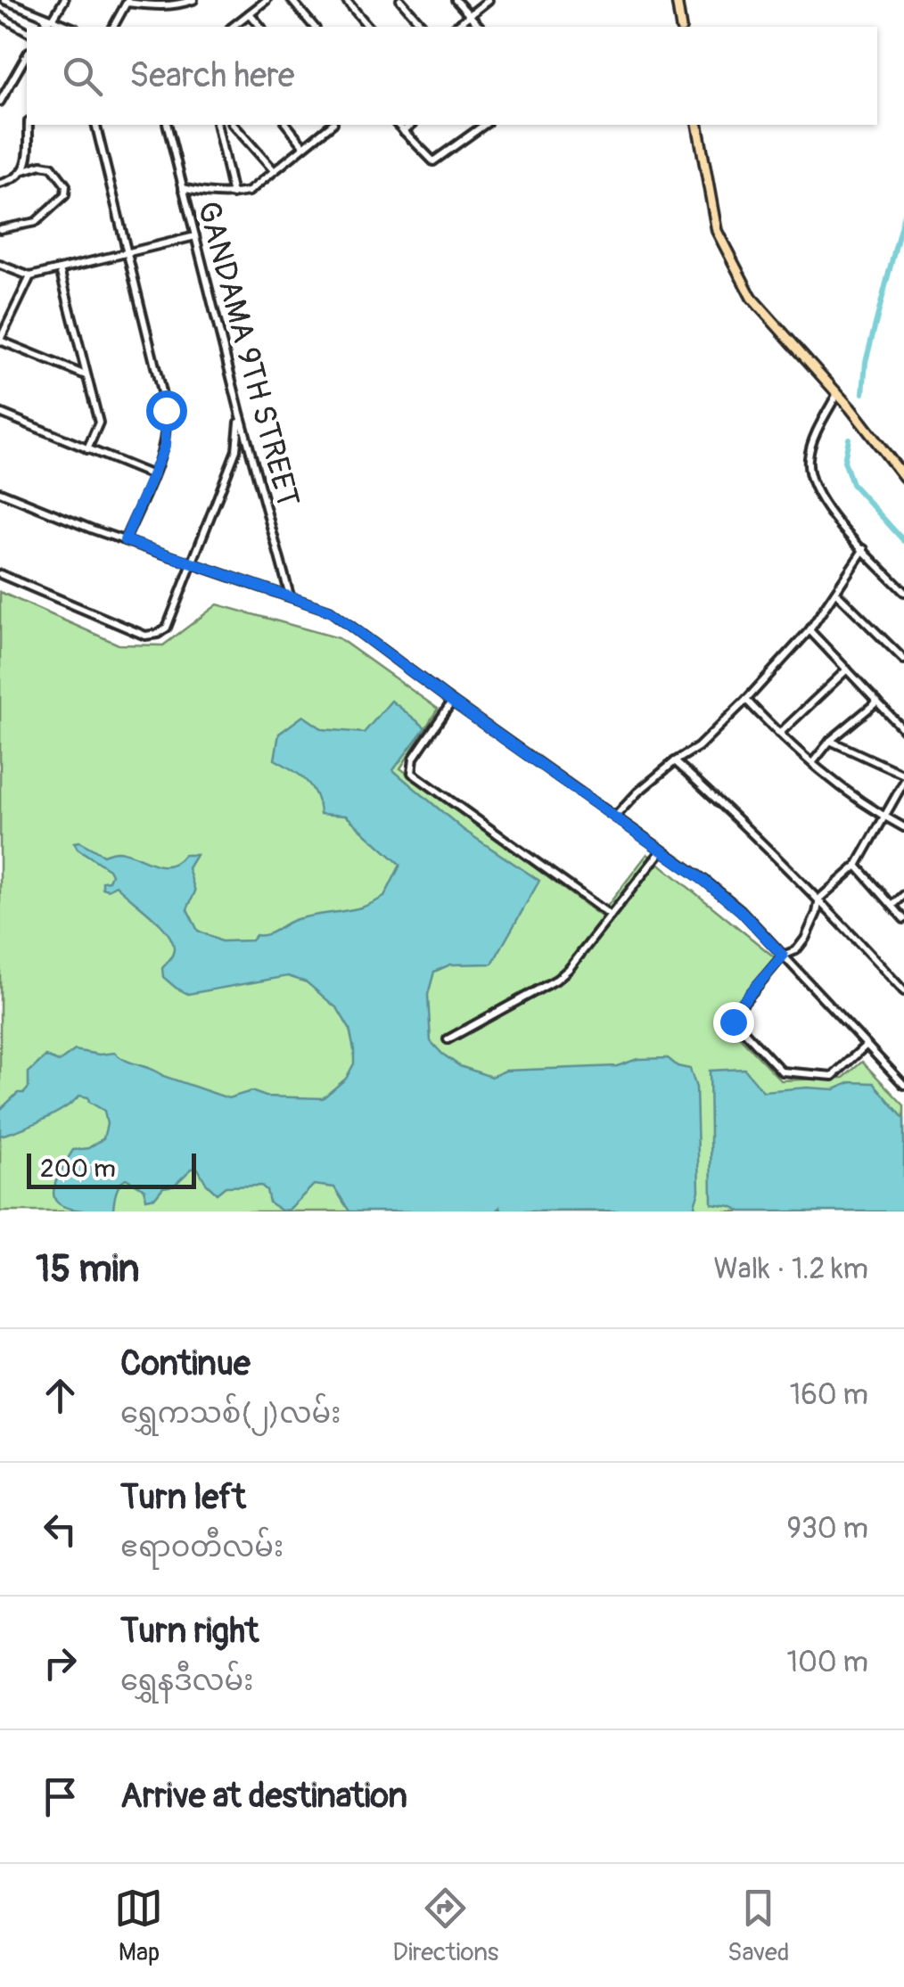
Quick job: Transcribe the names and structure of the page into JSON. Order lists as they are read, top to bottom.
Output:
{
  "streets": {
    "street": ["GANDAMA 9TH STREET"]
  },
  "scale_bar": "200 m",
  "page": {
    "search": "Search here",
    "scale": "200 m",
    "heading": ["15 min", "Walk · 1.2 km"],
    "list": [
      ["Continue", "ရွှေကသစ်(၂)လမ်း", "160 m"],
      ["Turn left", "ဧရာဝတီလမ်း", "930 m"],
      ["Turn right", "ရွှေနဒီလမ်း", "100 m"],
      "Arrive at destination"
    ],
    "nav": ["Map", "Directions", "Saved"]
  }
}
